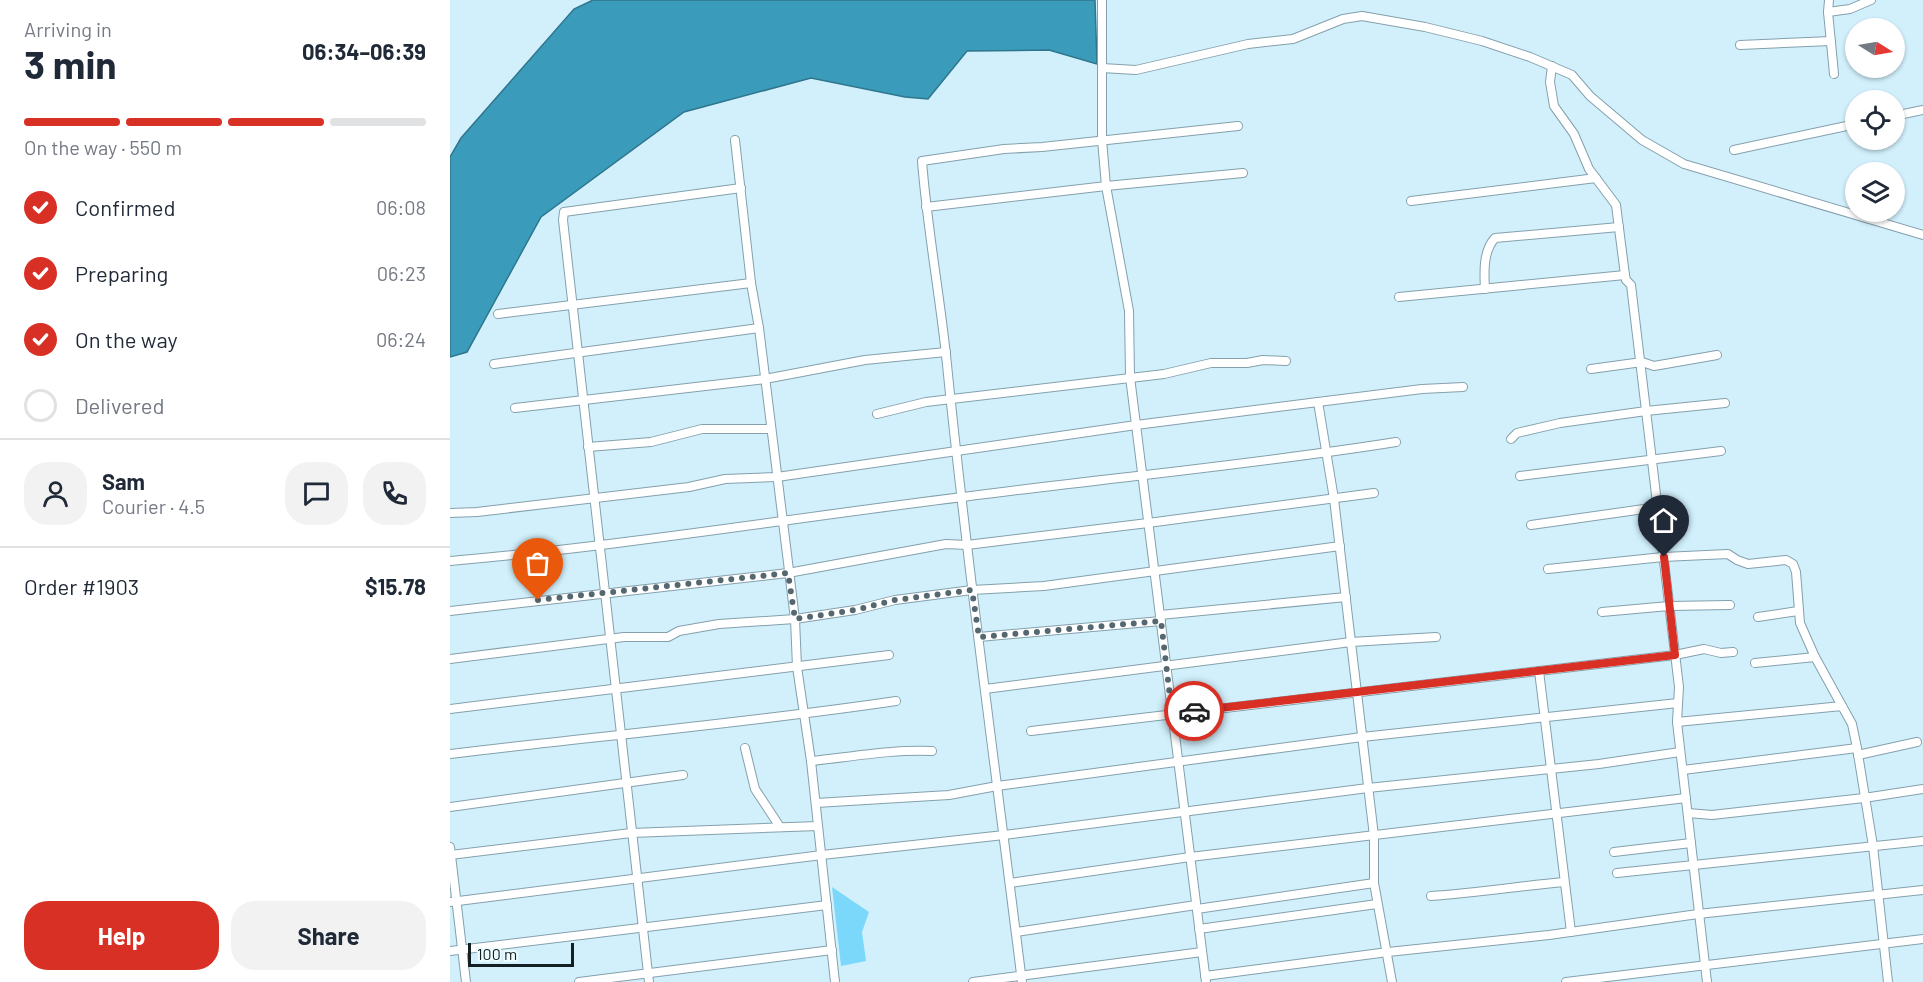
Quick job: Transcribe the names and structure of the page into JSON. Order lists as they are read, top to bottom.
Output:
{
  "scale_bar": "100 m",
  "north": "right",
  "page": {
    "heading": ["3 min", "Arriving in", "06:34–06:39"],
    "panel": [
      "Sam",
      "Courier · 4.5",
      "Order #1903",
      "$15.78"
    ],
    "bar": "On the way · 550 m",
    "list": [
      ["Confirmed", "06:08"],
      ["Preparing", "06:23"],
      ["On the way", "06:24"],
      "Delivered"
    ],
    "buttons": ["Help", "Share"],
    "scale": "100 m"
  }
}
